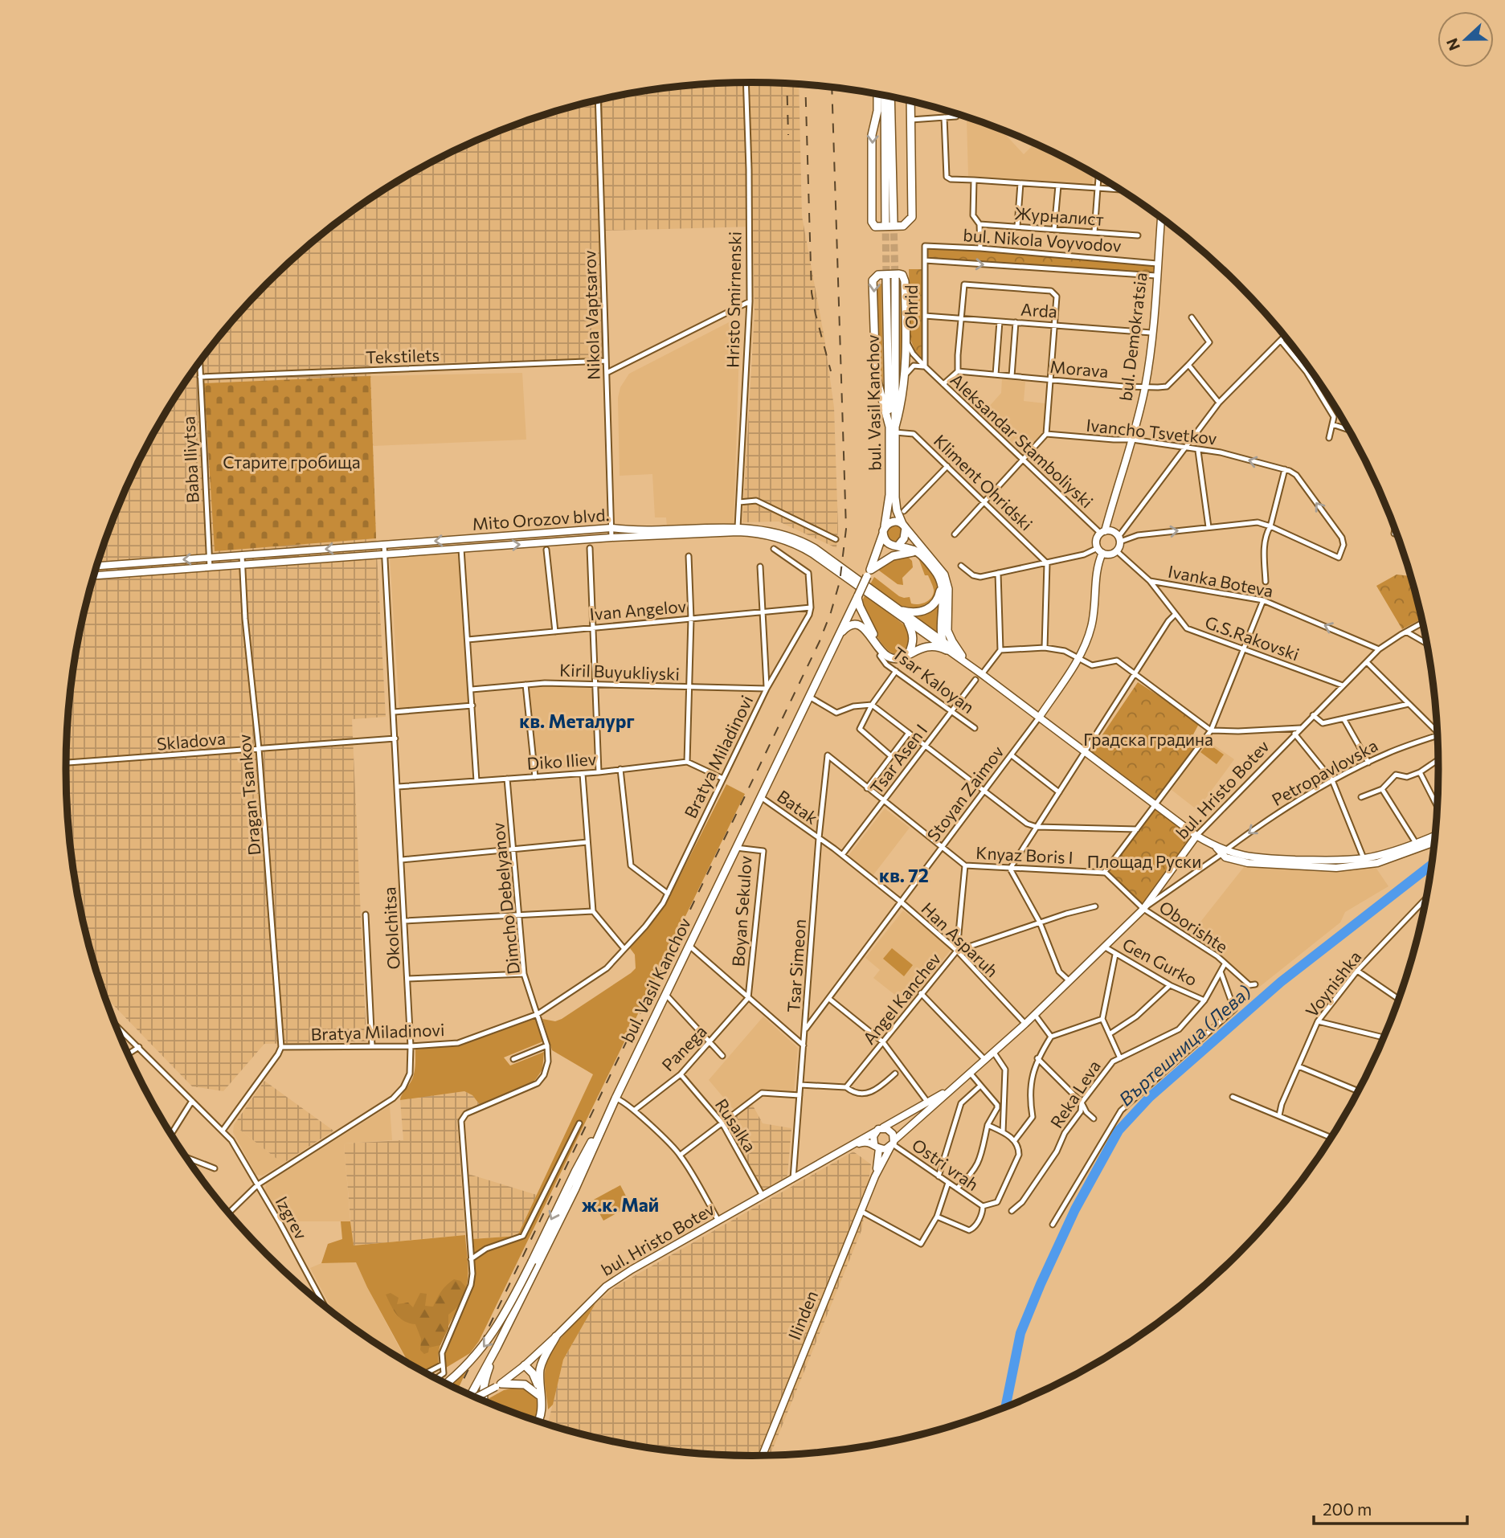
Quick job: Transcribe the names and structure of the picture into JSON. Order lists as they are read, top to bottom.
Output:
{
  "streets": {
    "main road": ["bul. Vasil Kanchov"],
    "street": [
      "Журналист",
      "bul. Nikola Voyvodov",
      "Hristo Smirnenski",
      "Ohrid",
      "Arda",
      "Nikola Vaptsarov",
      "bul. Demokratsia",
      "Tekstilets",
      "Morava",
      "Ivancho Tsvetkov",
      "Alеksandar Stamboliyski",
      "Baba Iliytsa",
      "Kliment Ohridski",
      "Mito Orozov blvd.",
      "Ivanka Boteva",
      "Ivan Angelov",
      "G.S.Rakovski",
      "Kiril Buyukliyski",
      "Tsar Kaloyan",
      "Skladova",
      "Bratya Miladinovi",
      "Tsar Asen I",
      "Diko Iliev",
      "Petropavlovska",
      "bul. Hristo Botev",
      "Stoyan Zaimov",
      "Dragan Tsankov",
      "Batak",
      "Knyaz Boris I",
      "Dimcho Debelyanov",
      "Boyan Sekulov",
      "Oborishte",
      "Okolchitsa",
      "Han Asparuh",
      "Gen Gurko",
      "Tsar Simeon",
      "Voynishka",
      "Angel Kanchev",
      "Panega",
      "Reka Leva",
      "Rusalka",
      "Ostri vrah",
      "Izgrev",
      "Ilinden"
    ]
  },
  "crossings": [
    ["bul. Nikola Voyvodov", "Ohrid"],
    ["bul. Nikola Voyvodov", "bul. Demokratsia"],
    ["Hristo Smirnenski", "Mito Orozov blvd."],
    ["Ohrid", "Arda"],
    ["Ohrid", "Alеksandar Stamboliyski"],
    ["Arda", "bul. Demokratsia"],
    ["Nikola Vaptsarov", "Tekstilets"],
    ["Nikola Vaptsarov", "Mito Orozov blvd."],
    ["bul. Demokratsia", "Morava"],
    ["bul. Demokratsia", "Ivancho Tsvetkov"],
    ["bul. Demokratsia", "Alеksandar Stamboliyski"],
    ["bul. Demokratsia", "G.S.Rakovski"],
    ["bul. Demokratsia", "Stoyan Zaimov"],
    ["Tekstilets", "Baba Iliytsa"],
    ["bul. Vasil Kanchov", "Kliment Ohridski"],
    ["bul. Vasil Kanchov", "Batak"],
    ["bul. Vasil Kanchov", "Boyan Sekulov"],
    ["Alеksandar Stamboliyski", "G.S.Rakovski"],
    ["Alеksandar Stamboliyski", "Stoyan Zaimov"],
    ["Baba Iliytsa", "Mito Orozov blvd."],
    ["Mito Orozov blvd.", "Petropavlovska"],
    ["Mito Orozov blvd.", "bul. Hristo Botev"],
    ["Mito Orozov blvd.", "Stoyan Zaimov"],
    ["Mito Orozov blvd.", "Dragan Tsankov"],
    ["Mito Orozov blvd.", "Okolchitsa"],
    ["Ivanka Boteva", "G.S.Rakovski"],
    ["Ivanka Boteva", "bul. Hristo Botev"],
    ["Ivan Angelov", "Bratya Miladinovi"],
    ["G.S.Rakovski", "bul. Hristo Botev"],
    ["G.S.Rakovski", "Stoyan Zaimov"],
    ["Kiril Buyukliyski", "Bratya Miladinovi"],
    ["Tsar Kaloyan", "Tsar Asen I"],
    ["Skladova", "Dragan Tsankov"],
    ["Skladova", "Okolchitsa"],
    ["Bratya Miladinovi", "Dragan Tsankov"],
    ["Bratya Miladinovi", "Dimcho Debelyanov"],
    ["Bratya Miladinovi", "Okolchitsa"],
    ["Tsar Asen I", "Knyaz Boris I"],
    ["Tsar Asen I", "Han Asparuh"],
    ["Diko Iliev", "Dimcho Debelyanov"],
    ["Diko Iliev", "Okolchitsa"],
    ["Petropavlovska", "bul. Hristo Botev"],
    ["Petropavlovska", "Oborishte"],
    ["bul. Hristo Botev", "Oborishte"],
    ["bul. Hristo Botev", "Han Asparuh"],
    ["bul. Hristo Botev", "Gen Gurko"],
    ["bul. Hristo Botev", "Tsar Simeon"],
    ["bul. Hristo Botev", "Rusalka"],
    ["bul. Hristo Botev", "Ostri vrah"],
    ["bul. Hristo Botev", "Ilinden"],
    ["Stoyan Zaimov", "Knyaz Boris I"],
    ["Stoyan Zaimov", "Han Asparuh"],
    ["Stoyan Zaimov", "Tsar Simeon"],
    ["Batak", "Han Asparuh"],
    ["Batak", "Tsar Simeon"],
    ["Knyaz Boris I", "Tsar Simeon"],
    ["Boyan Sekulov", "Panega"],
    ["Oborishte", "Reka Leva"],
    ["Okolchitsa", "Izgrev"],
    ["Han Asparuh", "Tsar Simeon"],
    ["Han Asparuh", "Angel Kanchev"],
    ["Gen Gurko", "Reka Leva"],
    ["Panega", "Rusalka"],
    ["Ostri vrah", "Ilinden"]
  ],
  "one_way": ["Ivanka Boteva", "Petropavlovska"],
  "districts": ["кв. Металург", "кв. 72", "ж.к. Май"],
  "water": ["Въртешница (Лева)"],
  "parks": ["Старите гробища", "Градска градина", "Площад Руски"],
  "scale_bar": "200 m",
  "north": "left"
}
